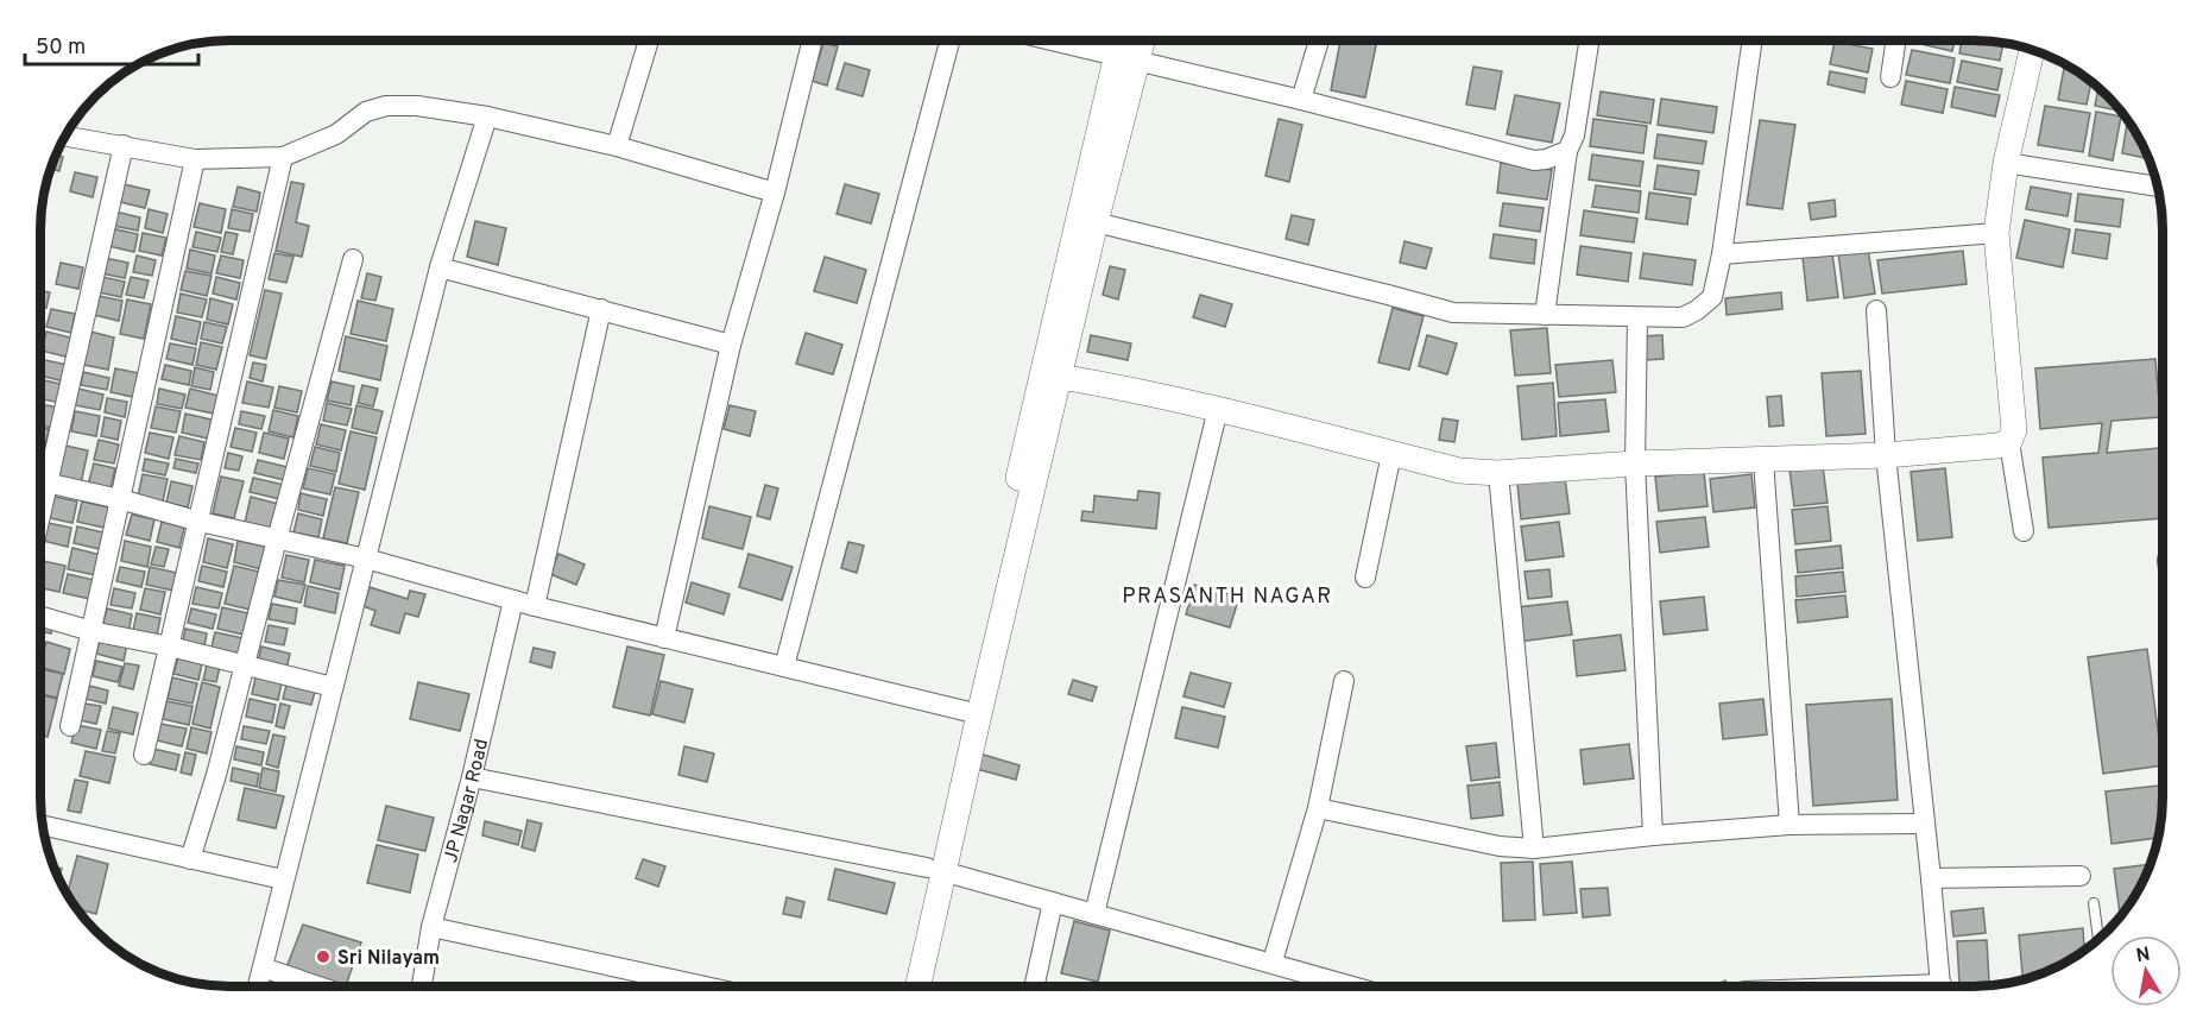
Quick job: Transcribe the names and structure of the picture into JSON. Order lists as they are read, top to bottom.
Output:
{
  "streets": {
    "street": ["JP Nagar Road"]
  },
  "districts": ["PRASANTH NAGAR"],
  "places": ["Sri Nilayam"],
  "scale_bar": "50 m",
  "north": "top"
}
